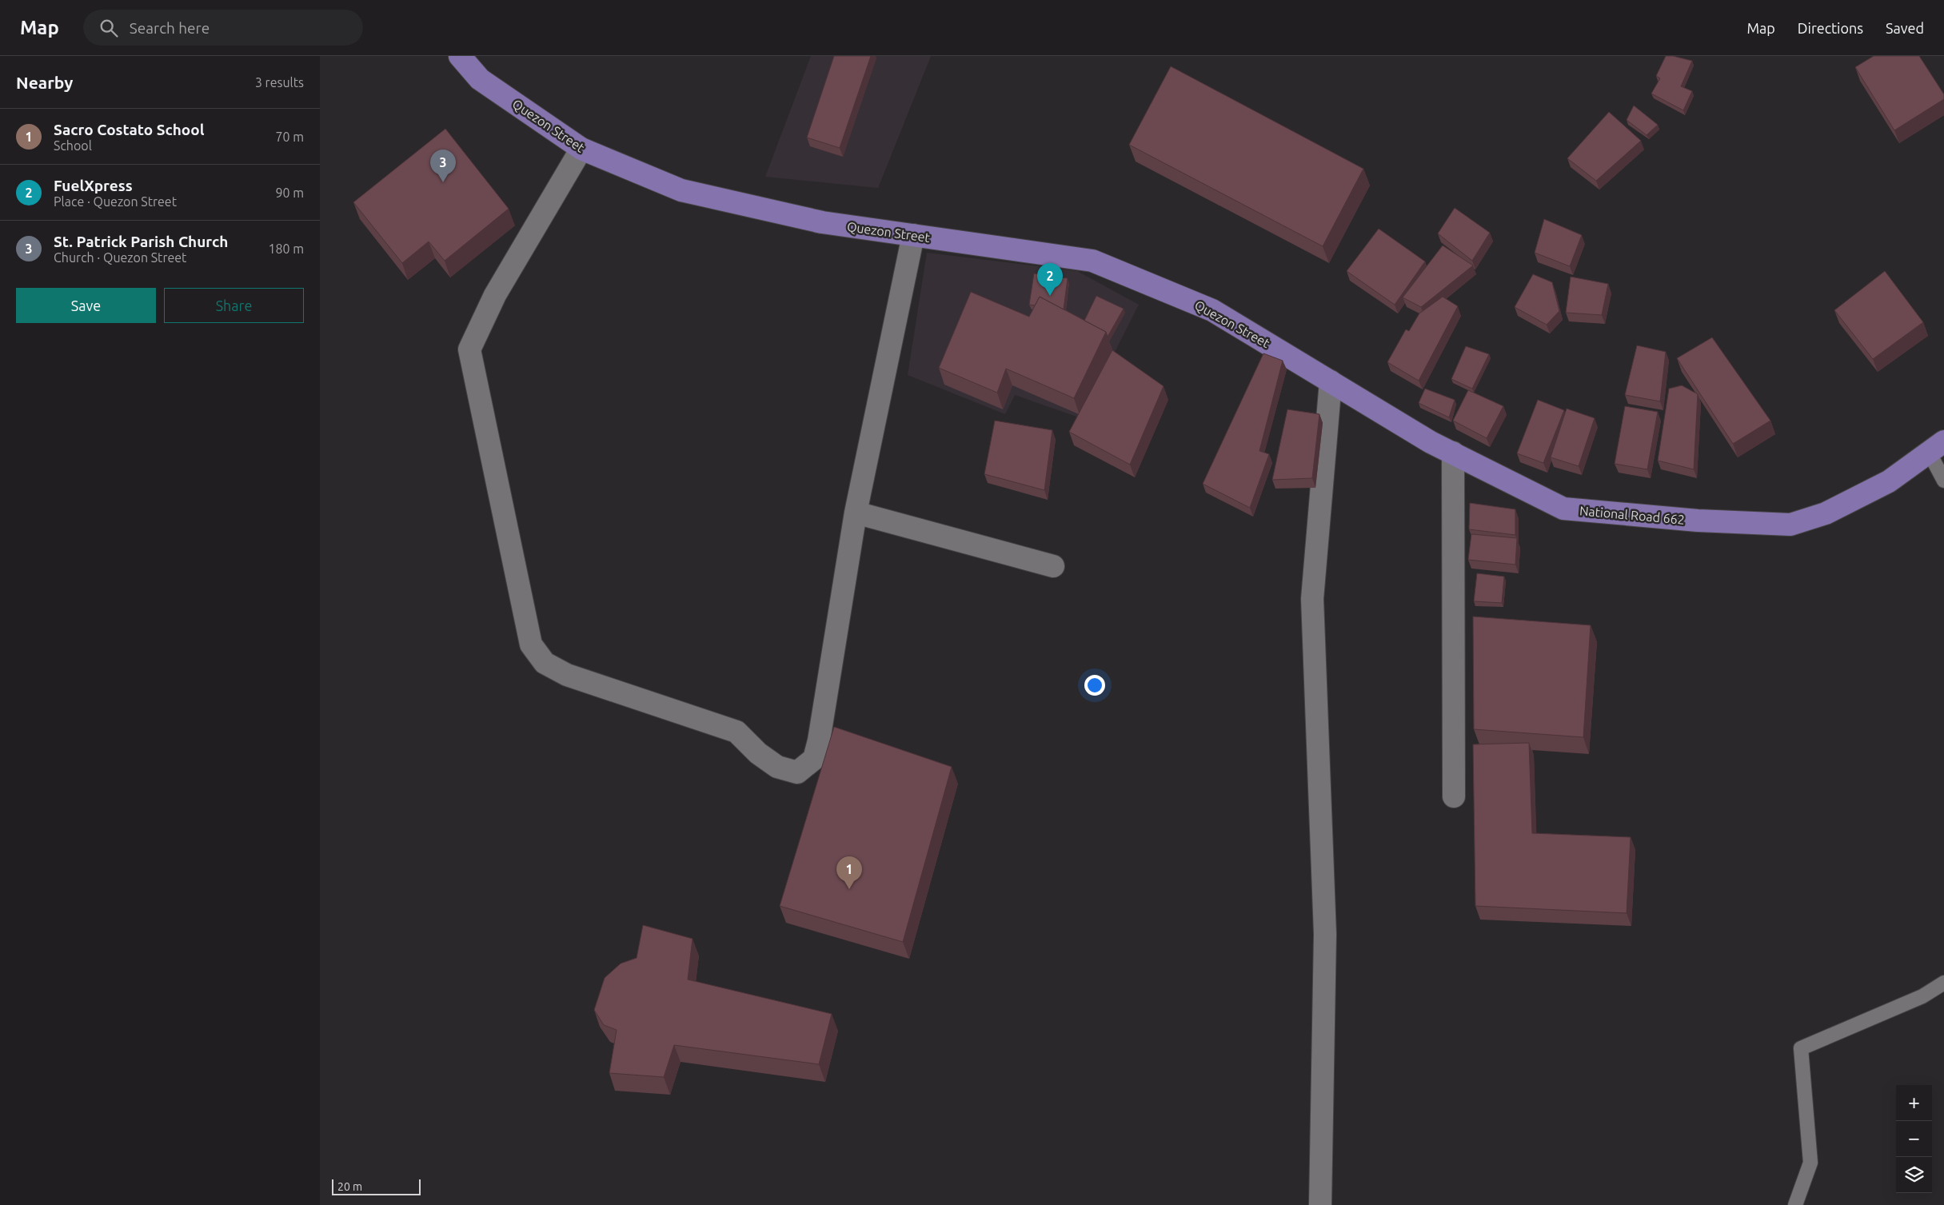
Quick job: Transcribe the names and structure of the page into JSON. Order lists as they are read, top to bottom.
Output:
{
  "streets": {
    "main road": ["Quezon Street", "National Road 662"]
  },
  "crossings": [
    ["Quezon Street", "National Road 662"]
  ],
  "scale_bar": "20 m",
  "page": {
    "header": "Map",
    "search": "Search here",
    "nav": ["Map", "Directions", "Saved"],
    "heading": ["Nearby", "3 results"],
    "list": [
      {
        "mark": "1",
        "name": "Sacro Costato School",
        "note": "School",
        "value": "70 m"
      },
      {
        "mark": "2",
        "name": "FuelXpress",
        "note": "Place · Quezon Street",
        "value": "90 m"
      },
      {
        "mark": "3",
        "name": "St. Patrick Parish Church",
        "note": "Church · Quezon Street",
        "value": "180 m"
      }
    ],
    "pins": ["3", "2", "1"],
    "buttons": ["Save", "Share"],
    "map_buttons": ["+", "−"],
    "scale": "20 m"
  }
}
